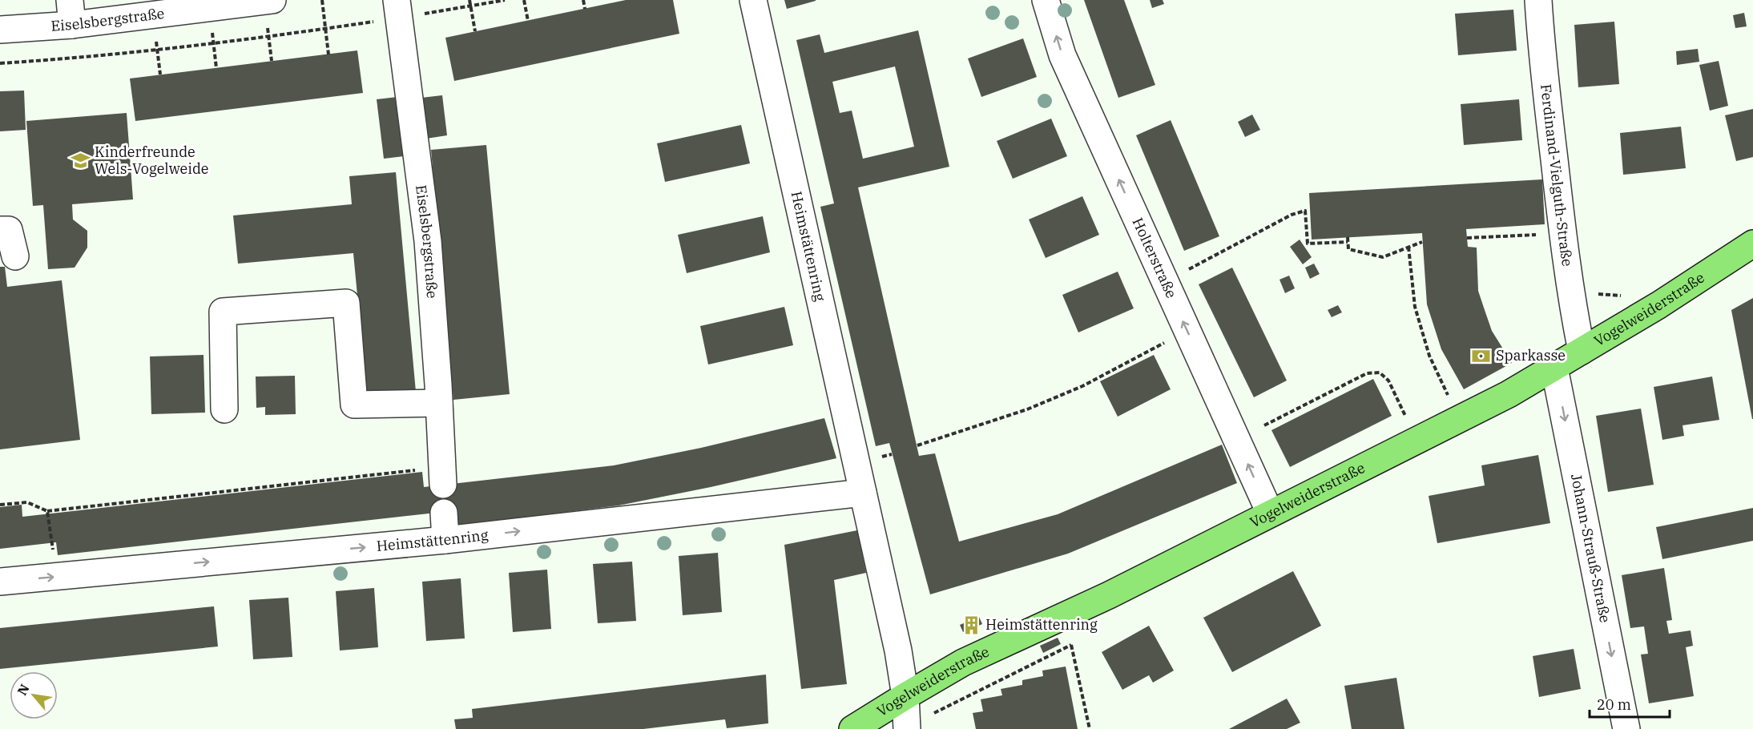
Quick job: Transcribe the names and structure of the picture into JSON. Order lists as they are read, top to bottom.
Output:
{
  "streets": {
    "main road": ["Vogelweiderstraße"],
    "street": [
      "Eiselsbergstraße",
      "Ferdinand-Vielguth-Straße",
      "Heimstättenring",
      "Holterstraße",
      "Johann-Strauß-Straße"
    ]
  },
  "crossings": [
    ["Ferdinand-Vielguth-Straße", "Vogelweiderstraße"],
    ["Heimstättenring", "Vogelweiderstraße"],
    ["Holterstraße", "Vogelweiderstraße"],
    ["Vogelweiderstraße", "Johann-Strauß-Straße"]
  ],
  "one_way": ["Heimstättenring", "Holterstraße", "Johann-Strauß-Straße"],
  "places": {
    "school or university": ["Kinderfreunde Wels-Vogelweide"],
    "bank": ["Sparkasse"],
    "building": ["Heimstättenring"]
  },
  "scale_bar": "20 m",
  "north": "top left"
}
